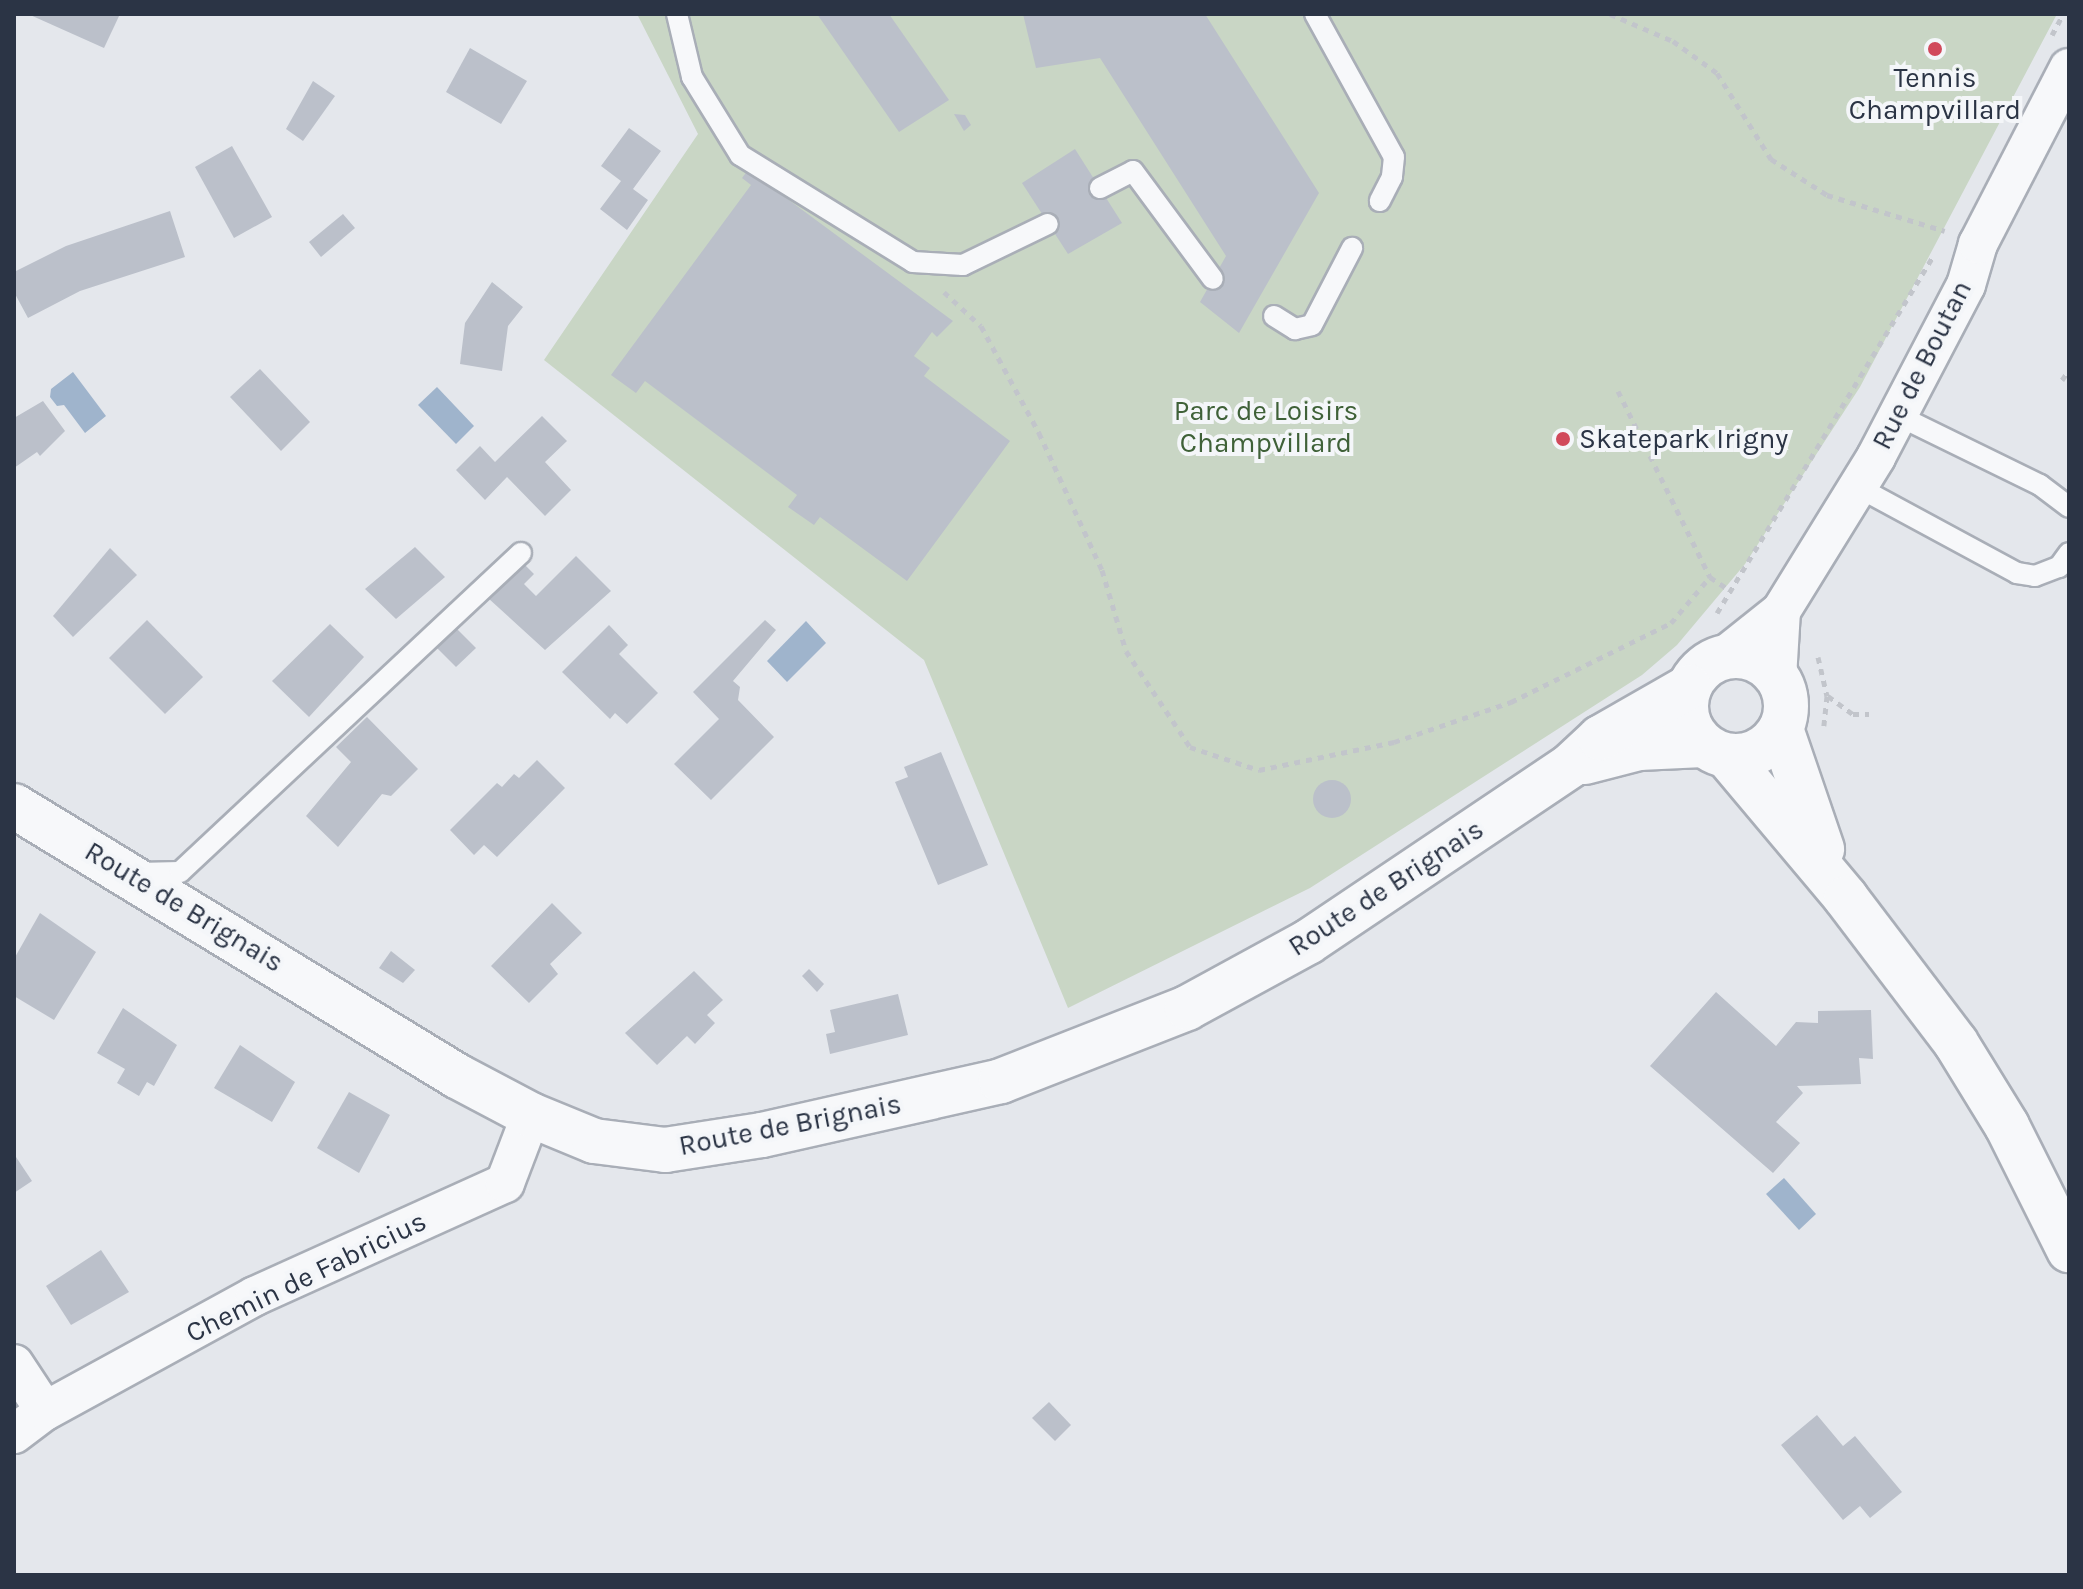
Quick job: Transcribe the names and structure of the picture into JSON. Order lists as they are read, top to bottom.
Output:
{
  "streets": {
    "street": ["Rue de Boutan", "Route de Brignais", "Chemin de Fabricius"]
  },
  "crossings": [
    ["Rue de Boutan", "Route de Brignais"],
    ["Route de Brignais", "Chemin de Fabricius"]
  ],
  "parks": ["Parc de Loisirs Champvillard"],
  "places": ["Tennis Champvillard", "Skatepark Irigny"]
}
